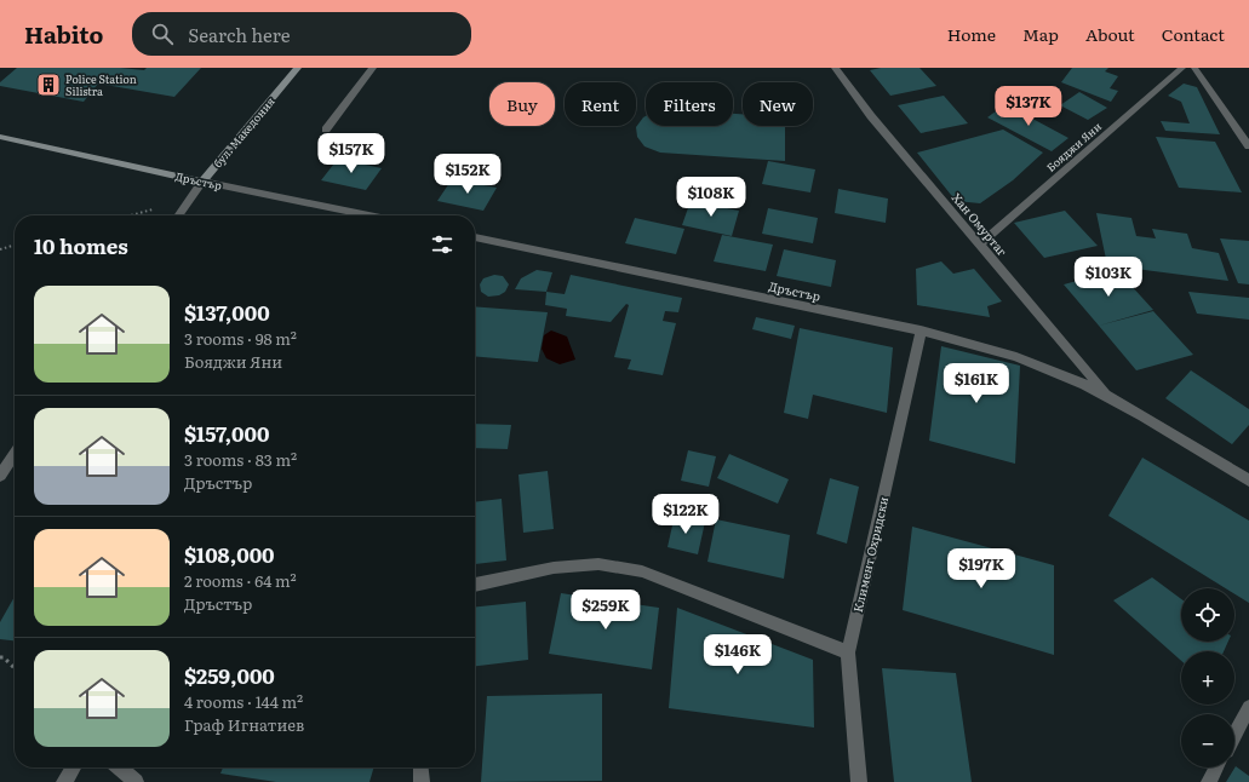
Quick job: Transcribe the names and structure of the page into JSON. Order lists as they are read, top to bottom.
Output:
{
  "streets": {
    "street": [
      "бул. Македония",
      "Бояджи Яни",
      "Дръстър",
      "Хан Омуртаг",
      "Климент Охридски"
    ]
  },
  "crossings": [
    ["бул. Македония", "Дръстър"],
    ["Бояджи Яни", "Хан Омуртаг"],
    ["Дръстър", "Хан Омуртаг"],
    ["Дръстър", "Климент Охридски"]
  ],
  "places": {
    "building": ["Police Station Silistra"]
  },
  "page": {
    "header": "Habito",
    "search": "Search here",
    "nav": [
      "Home",
      "Map",
      "About",
      "Contact"
    ],
    "chip": [
      "Buy",
      "Rent",
      "Filters",
      "New"
    ],
    "price": [
      "$137K",
      "$157K",
      "$152K",
      "$108K",
      "$103K",
      "$161K",
      "$122K",
      "$197K",
      "$259K",
      "$146K"
    ],
    "heading": "10 homes",
    "list": [
      {
        "name": "$137,000",
        "note": "3 rooms · 98 m² · Бояджи Яни"
      },
      {
        "name": "$157,000",
        "note": "3 rooms · 83 m² · Дръстър"
      },
      {
        "name": "$108,000",
        "note": "2 rooms · 64 m² · Дръстър"
      },
      {
        "name": "$259,000",
        "note": "4 rooms · 144 m² · Граф Игнатиев"
      }
    ],
    "map_buttons": ["+", "−"]
  }
}
